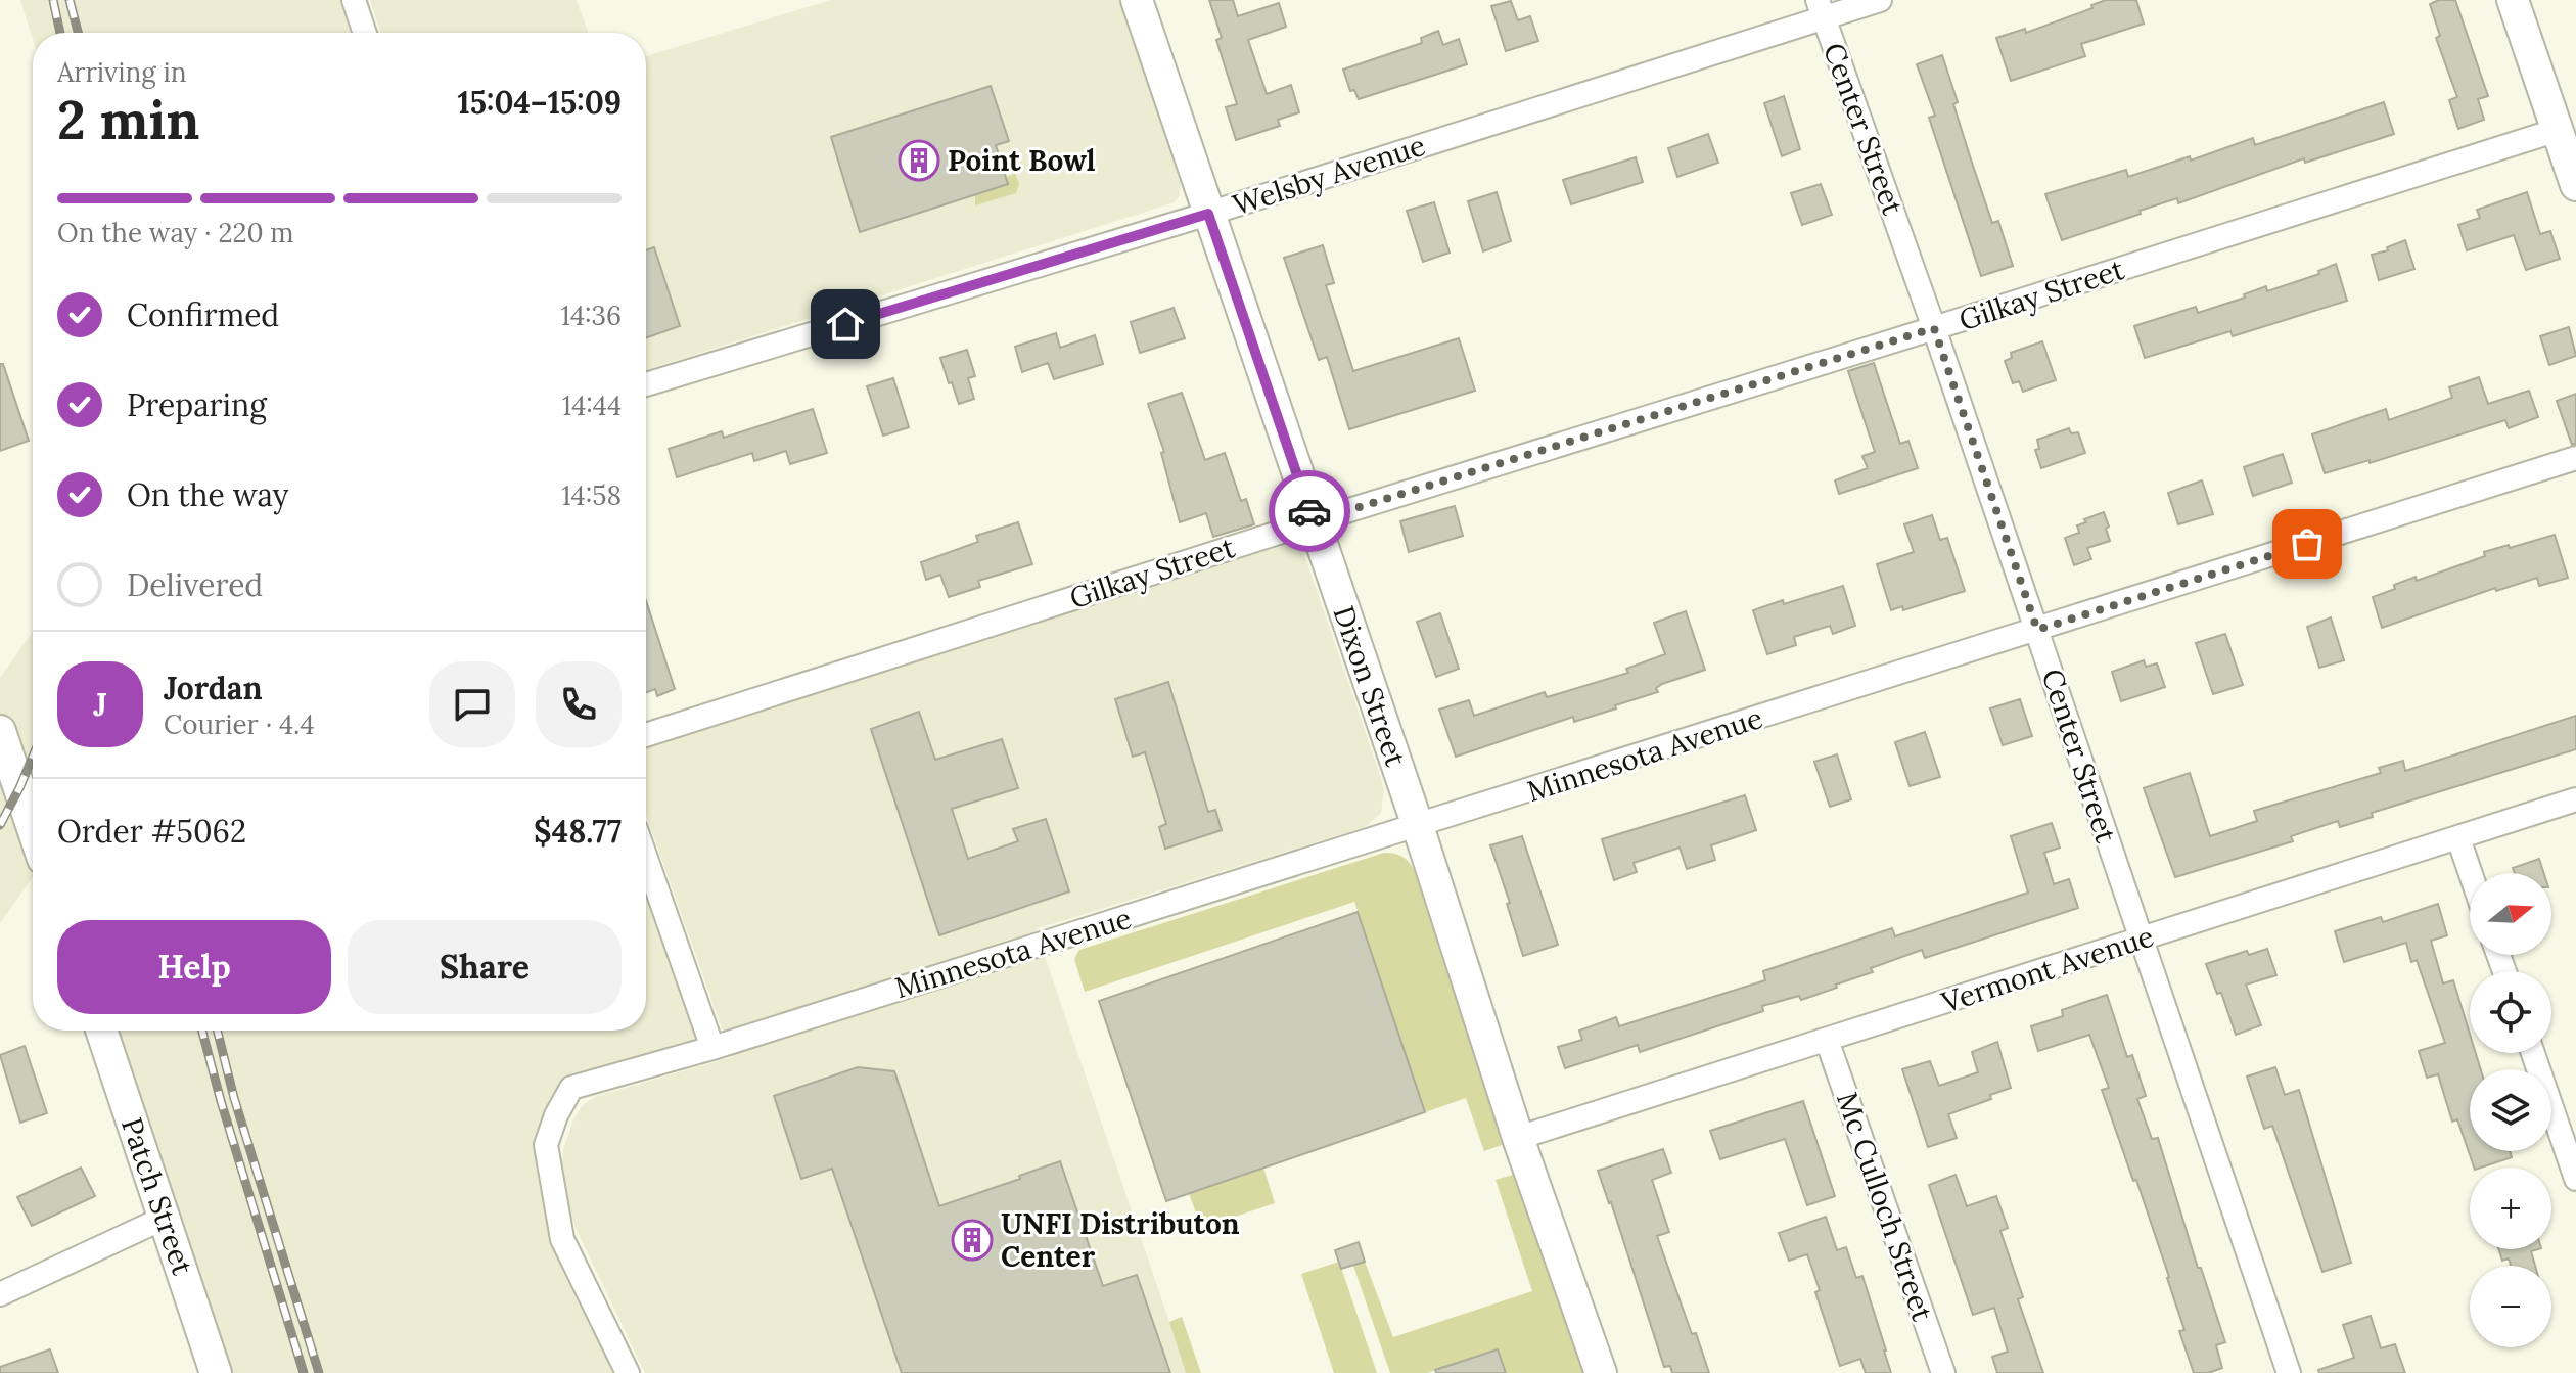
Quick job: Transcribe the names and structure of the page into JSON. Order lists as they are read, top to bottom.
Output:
{
  "streets": {
    "street": [
      "Center Street",
      "Welsby Avenue",
      "Gilkay Street",
      "Dixon Street",
      "Minnesota Avenue",
      "Vermont Avenue",
      "Patch Street",
      "Mc Culloch Street"
    ]
  },
  "crossings": [
    ["Center Street", "Welsby Avenue"],
    ["Center Street", "Gilkay Street"],
    ["Center Street", "Minnesota Avenue"],
    ["Center Street", "Vermont Avenue"],
    ["Welsby Avenue", "Dixon Street"],
    ["Gilkay Street", "Dixon Street"],
    ["Dixon Street", "Minnesota Avenue"],
    ["Dixon Street", "Vermont Avenue"],
    ["Vermont Avenue", "Mc Culloch Street"]
  ],
  "places": {
    "building": ["Point Bowl", "UNFI Distributon Center"]
  },
  "north": "right",
  "page": {
    "heading": ["2 min", "Arriving in", "15:04–15:09"],
    "panel": [
      "Jordan",
      "Courier · 4.4",
      "Order #5062",
      "$48.77"
    ],
    "bar": "On the way · 220 m",
    "list": [
      ["Confirmed", "14:36"],
      ["Preparing", "14:44"],
      ["On the way", "14:58"],
      "Delivered"
    ],
    "round": "J",
    "map_buttons": ["+", "−"],
    "buttons": ["Help", "Share"]
  }
}
